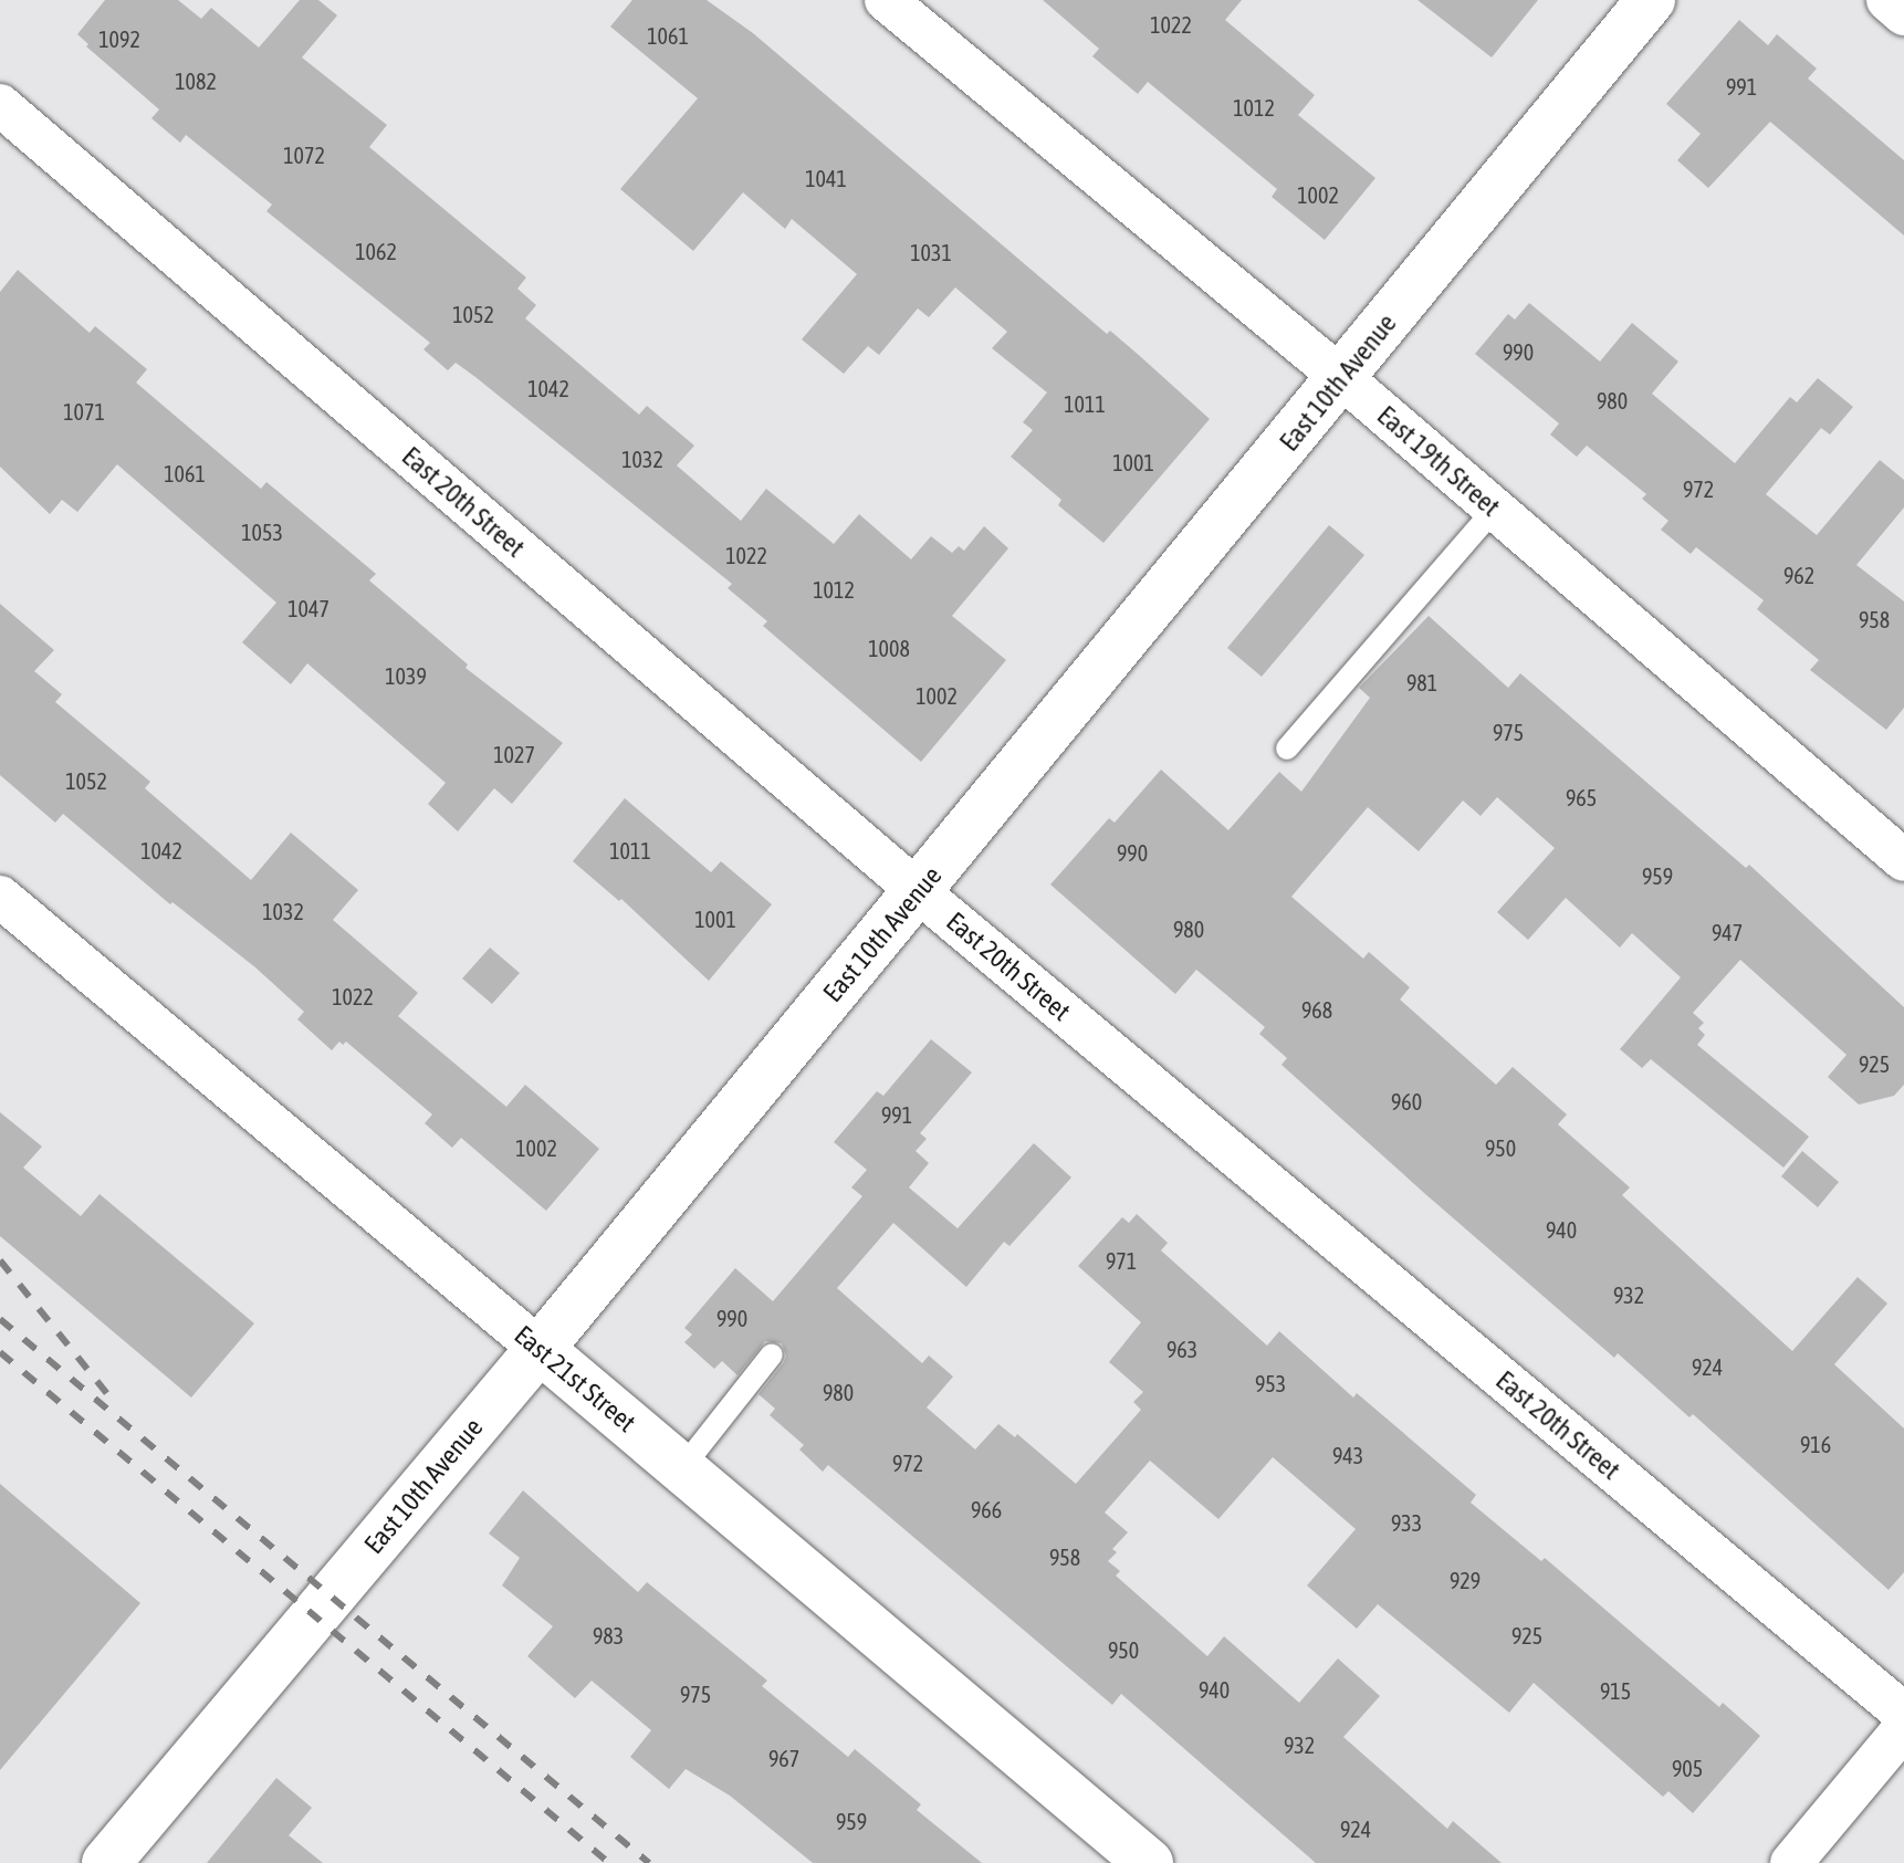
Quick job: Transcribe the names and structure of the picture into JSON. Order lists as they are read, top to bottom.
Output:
{
  "streets": {
    "street": [
      "East 10th Avenue",
      "East 19th Street",
      "East 20th Street",
      "East 21st Street"
    ]
  },
  "crossings": [
    ["East 10th Avenue", "East 19th Street"],
    ["East 10th Avenue", "East 20th Street"],
    ["East 10th Avenue", "East 21st Street"]
  ],
  "house_numbers": [
    "1022",
    "1061",
    "1092",
    "1082",
    "991",
    "1012",
    "1072",
    "1041",
    "1002",
    "1062",
    "1031",
    "1052",
    "990",
    "1042",
    "980",
    "1011",
    "1071",
    "1032",
    "1001",
    "1061",
    "972",
    "1053",
    "1022",
    "962",
    "1012",
    "1047",
    "958",
    "1008",
    "1039",
    "981",
    "1002",
    "975",
    "1027",
    "1052",
    "965",
    "1042",
    "1011",
    "990",
    "959",
    "1032",
    "1001",
    "980",
    "947",
    "1022",
    "968",
    "925",
    "960",
    "991",
    "1002",
    "950",
    "940",
    "971",
    "932",
    "990",
    "963",
    "924",
    "953",
    "980",
    "916",
    "943",
    "972",
    "966",
    "933",
    "958",
    "929",
    "983",
    "925",
    "950",
    "940",
    "915",
    "975",
    "932",
    "967",
    "905",
    "959",
    "924"
  ]
}
